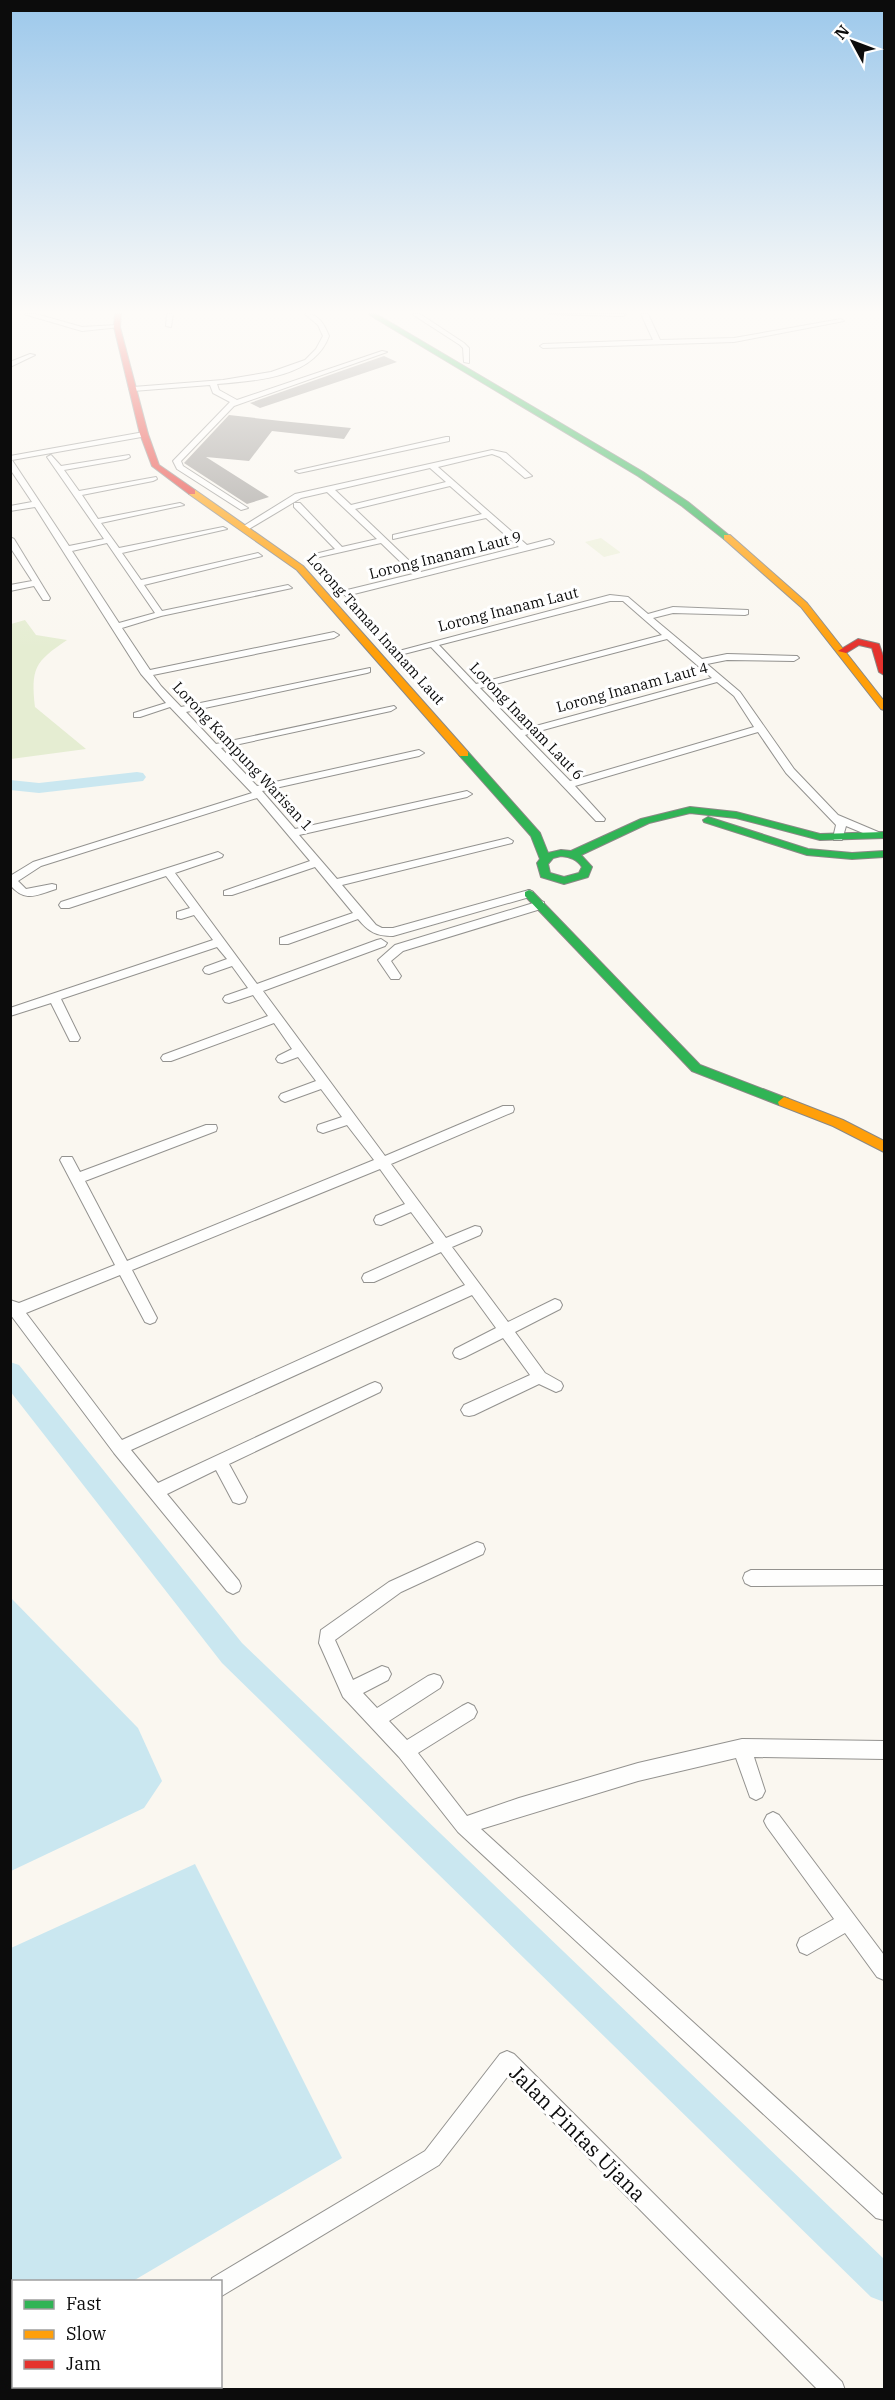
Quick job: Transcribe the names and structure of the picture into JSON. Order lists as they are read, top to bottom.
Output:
{
  "streets": {
    "main road": ["Lorong Taman Inanam Laut", "Lorong Kampung Warisan 1"],
    "street": [
      "Lorong Inanam Laut 9",
      "Lorong Inanam Laut",
      "Lorong Inanam Laut 4",
      "Lorong Inanam Laut 6",
      "Jalan Pintas Ujana"
    ]
  },
  "crossings": [
    ["Lorong Inanam Laut", "Lorong Inanam Laut 6"],
    ["Lorong Taman Inanam Laut", "Lorong Kampung Warisan 1"],
    ["Lorong Inanam Laut 4", "Lorong Inanam Laut 6"]
  ],
  "legend": ["Fast", "Slow", "Jam"],
  "north": "top left"
}
